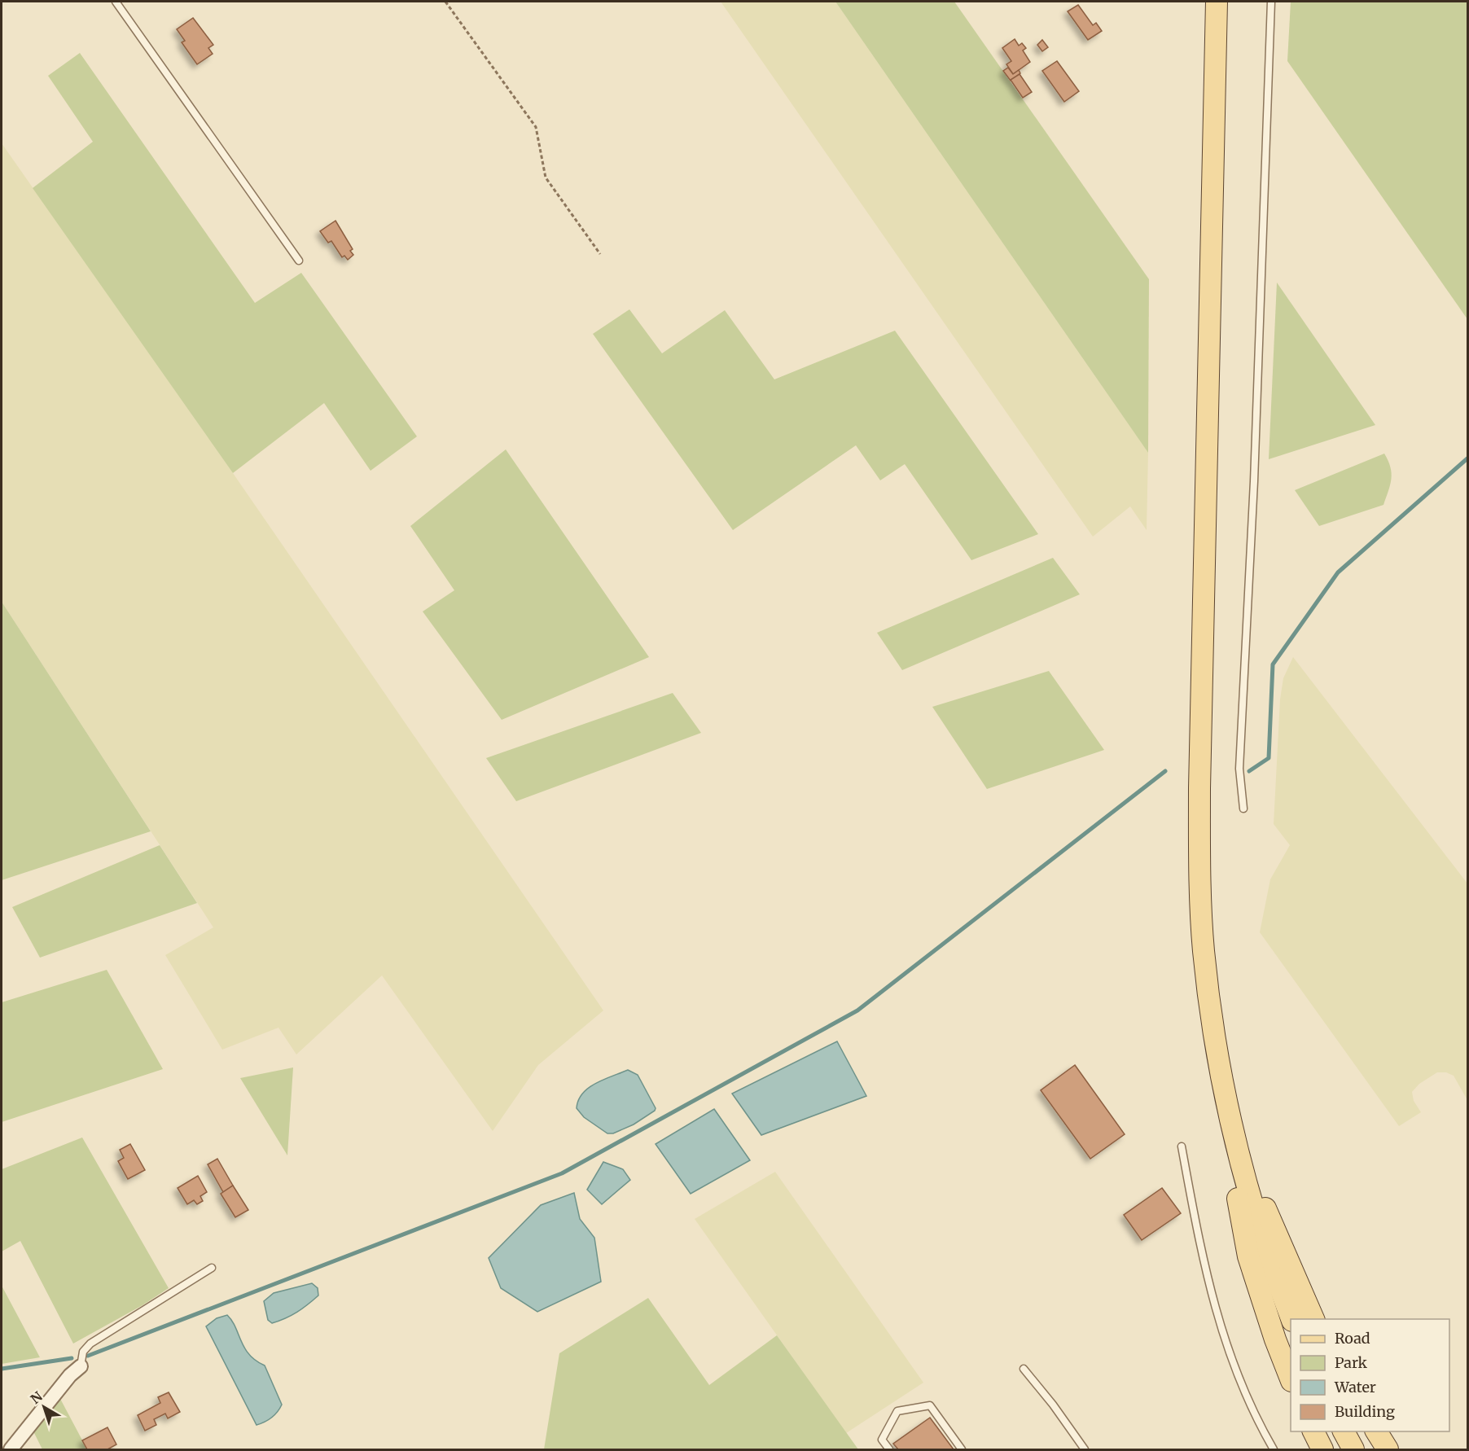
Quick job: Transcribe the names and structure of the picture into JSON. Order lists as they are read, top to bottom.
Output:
{
  "legend": [
    "Road",
    "Park",
    "Water",
    "Building"
  ],
  "north": "top left"
}
